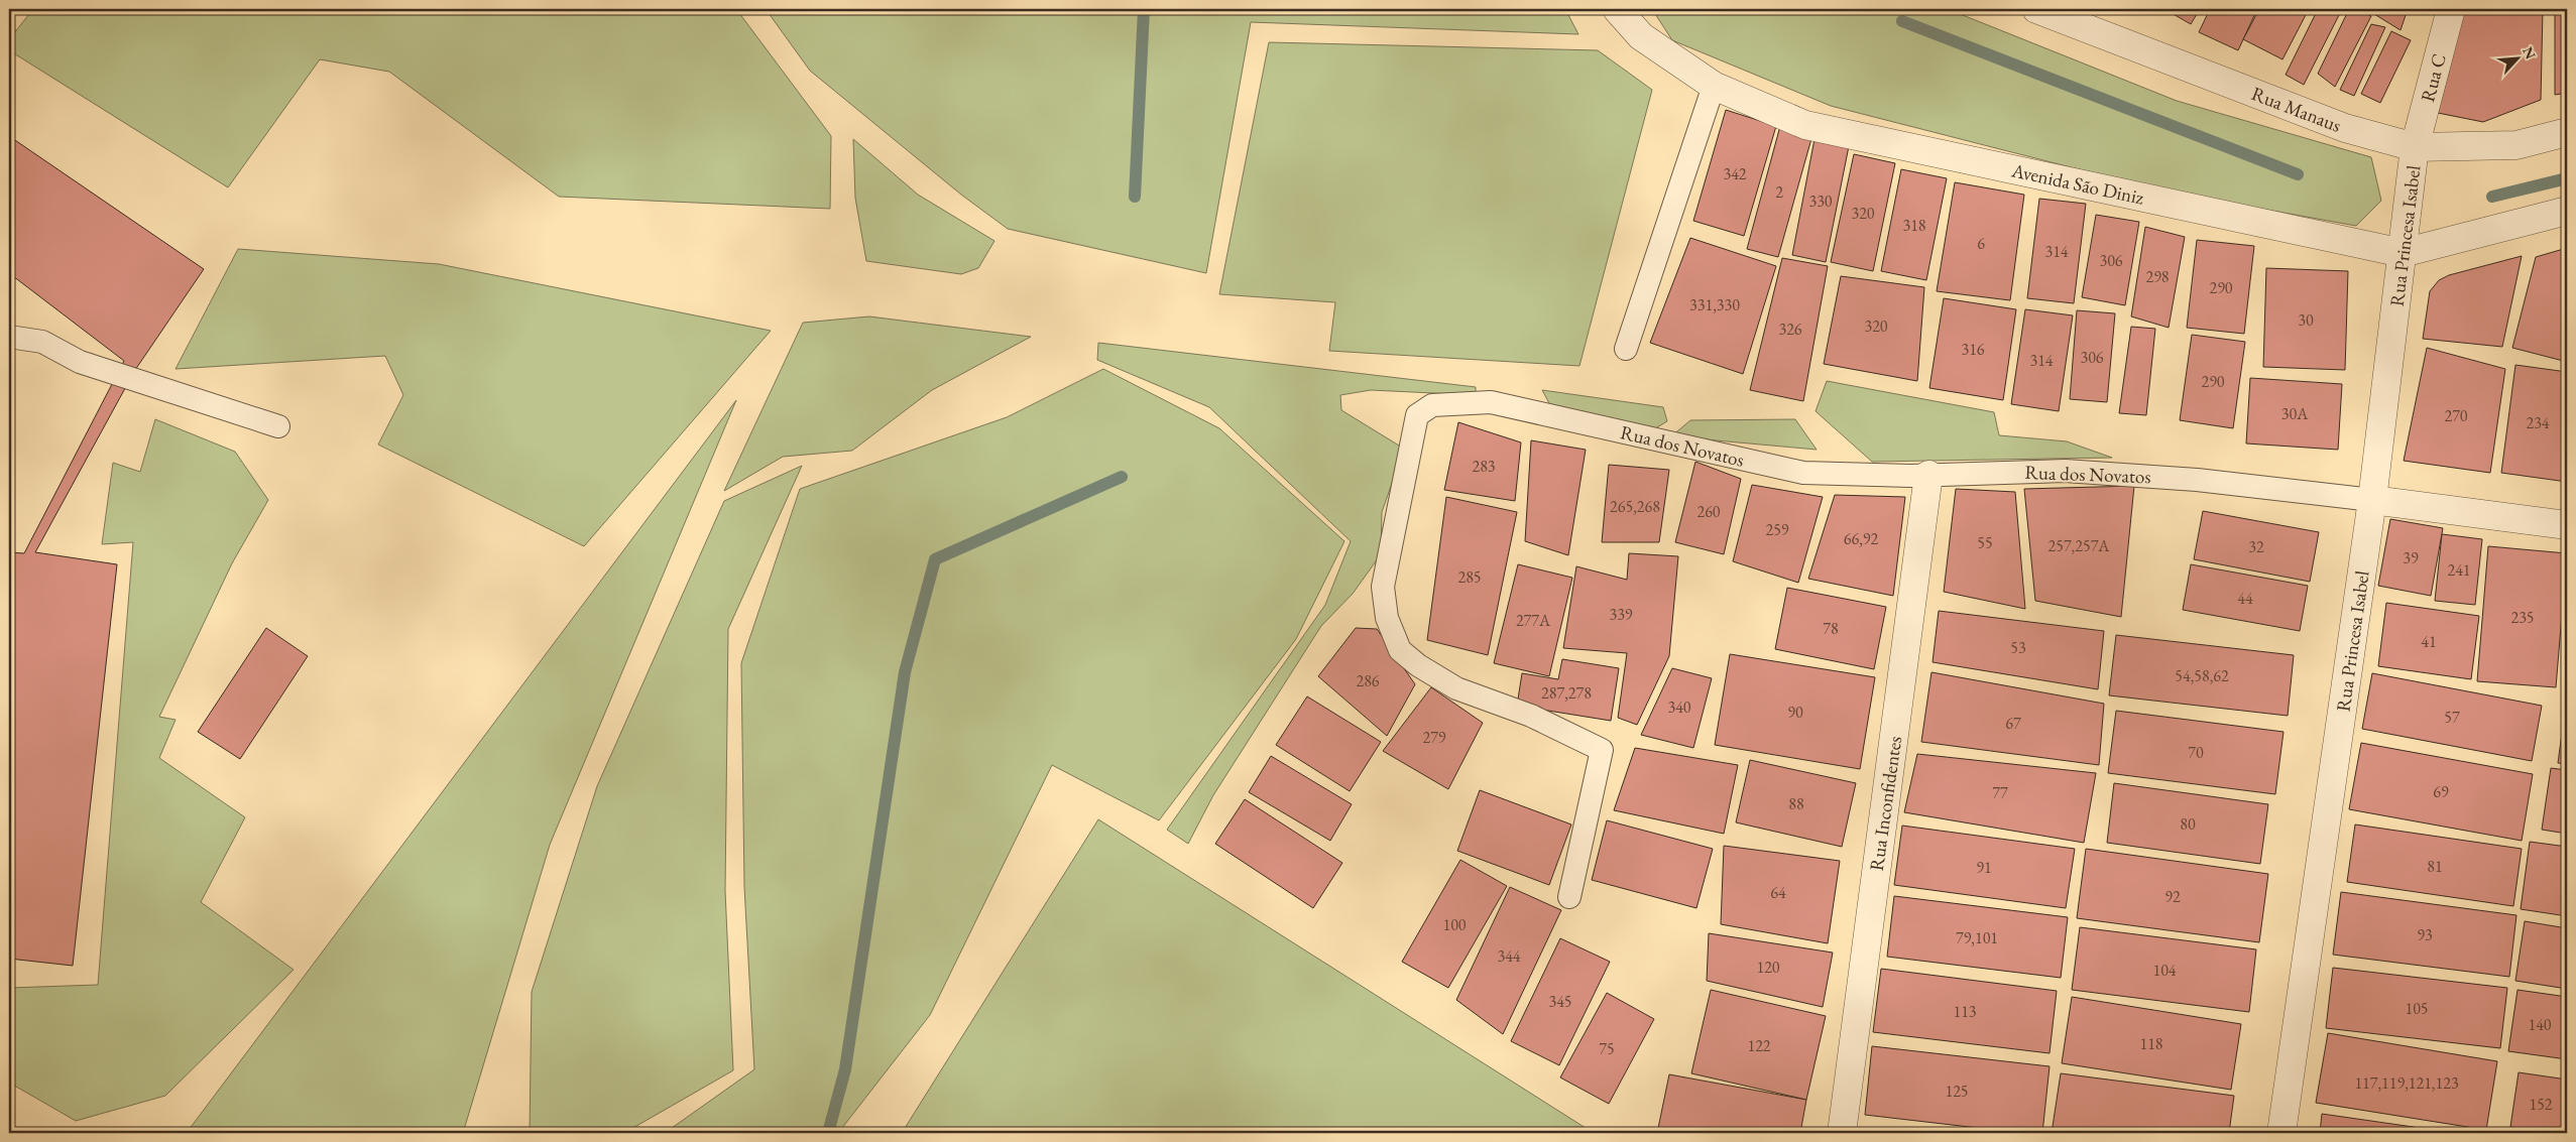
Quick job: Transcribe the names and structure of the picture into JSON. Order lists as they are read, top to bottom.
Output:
{
  "streets": {
    "street": [
      "Rua C",
      "Rua Manaus",
      "Avenida São Diniz",
      "Rua Princesa Isabel",
      "Rua dos Novatos",
      "Rua Inconfidentes"
    ]
  },
  "crossings": [
    ["Rua C", "Rua Manaus"],
    ["Rua C", "Rua Princesa Isabel"],
    ["Rua Manaus", "Rua Princesa Isabel"],
    ["Avenida São Diniz", "Rua Princesa Isabel"],
    ["Rua Princesa Isabel", "Rua dos Novatos"],
    ["Rua dos Novatos", "Rua Inconfidentes"]
  ],
  "house_numbers": [
    "342",
    "2",
    "330",
    "320",
    "318",
    "6",
    "314",
    "306",
    "298",
    "290",
    "331,330",
    "30",
    "320",
    "326",
    "316",
    "306",
    "314",
    "290",
    "30A",
    "270",
    "234",
    "283",
    "265,268",
    "260",
    "259",
    "66,92",
    "55",
    "257,257A",
    "32",
    "39",
    "241",
    "285",
    "44",
    "339",
    "235",
    "277A",
    "78",
    "41",
    "53",
    "54,58,62",
    "286",
    "287,278",
    "340",
    "90",
    "57",
    "67",
    "279",
    "70",
    "69",
    "77",
    "88",
    "80",
    "81",
    "91",
    "64",
    "92",
    "100",
    "93",
    "79,101",
    "344",
    "120",
    "104",
    "345",
    "105",
    "113",
    "140",
    "118",
    "122",
    "75",
    "117,119,121,123",
    "125",
    "152"
  ],
  "north": "top right"
}
